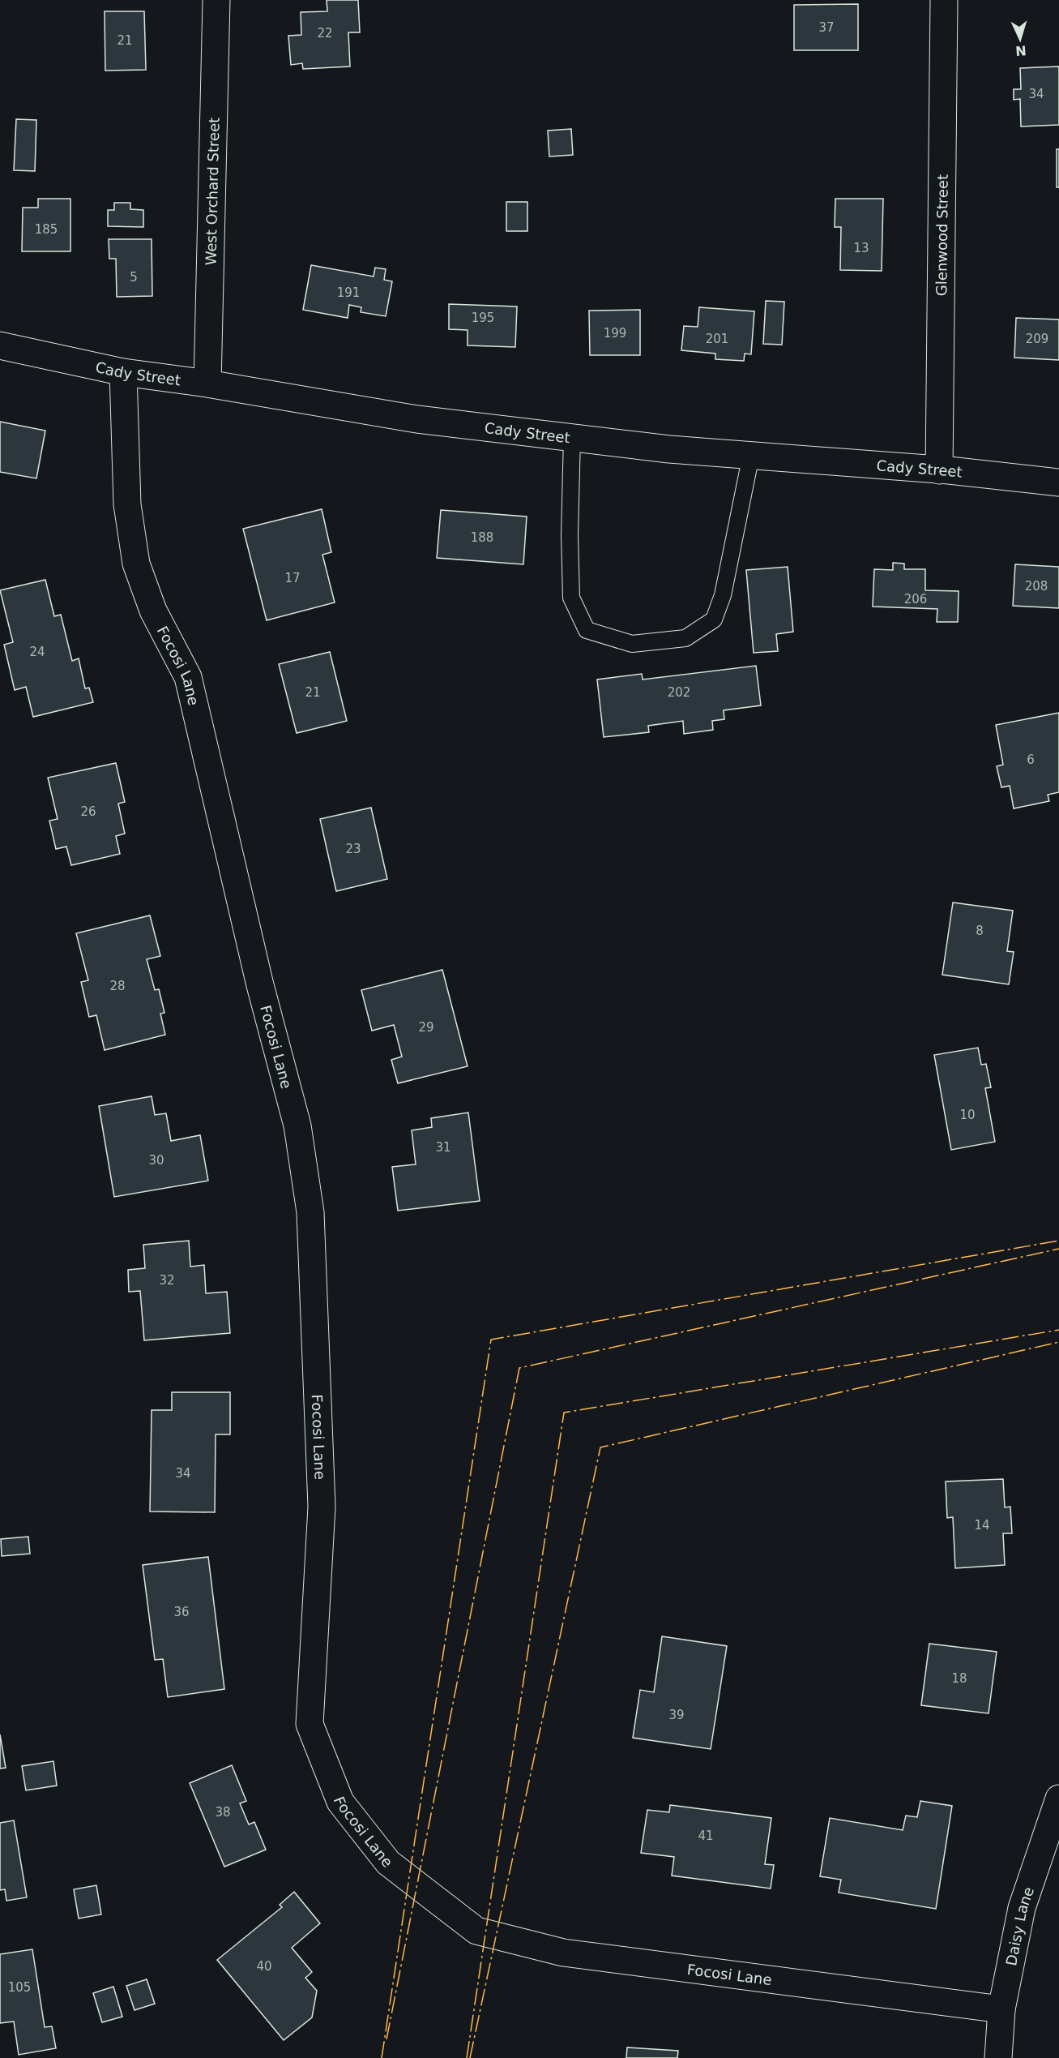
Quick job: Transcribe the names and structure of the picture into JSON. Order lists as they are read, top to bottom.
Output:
{
  "streets": {
    "street": [
      "West Orchard Street",
      "Glenwood Street",
      "Cady Street",
      "Focosi Lane",
      "Daisy Lane"
    ]
  },
  "crossings": [
    ["West Orchard Street", "Cady Street"],
    ["Glenwood Street", "Cady Street"],
    ["Cady Street", "Focosi Lane"],
    ["Focosi Lane", "Daisy Lane"]
  ],
  "house_numbers": [
    "37",
    "22",
    "21",
    "34",
    "185",
    "13",
    "5",
    "191",
    "195",
    "199",
    "201",
    "209",
    "188",
    "17",
    "208",
    "206",
    "24",
    "21",
    "202",
    "6",
    "26",
    "23",
    "8",
    "28",
    "29",
    "10",
    "31",
    "30",
    "32",
    "34",
    "14",
    "36",
    "18",
    "39",
    "38",
    "41",
    "40",
    "105"
  ],
  "north": "bottom"
}
